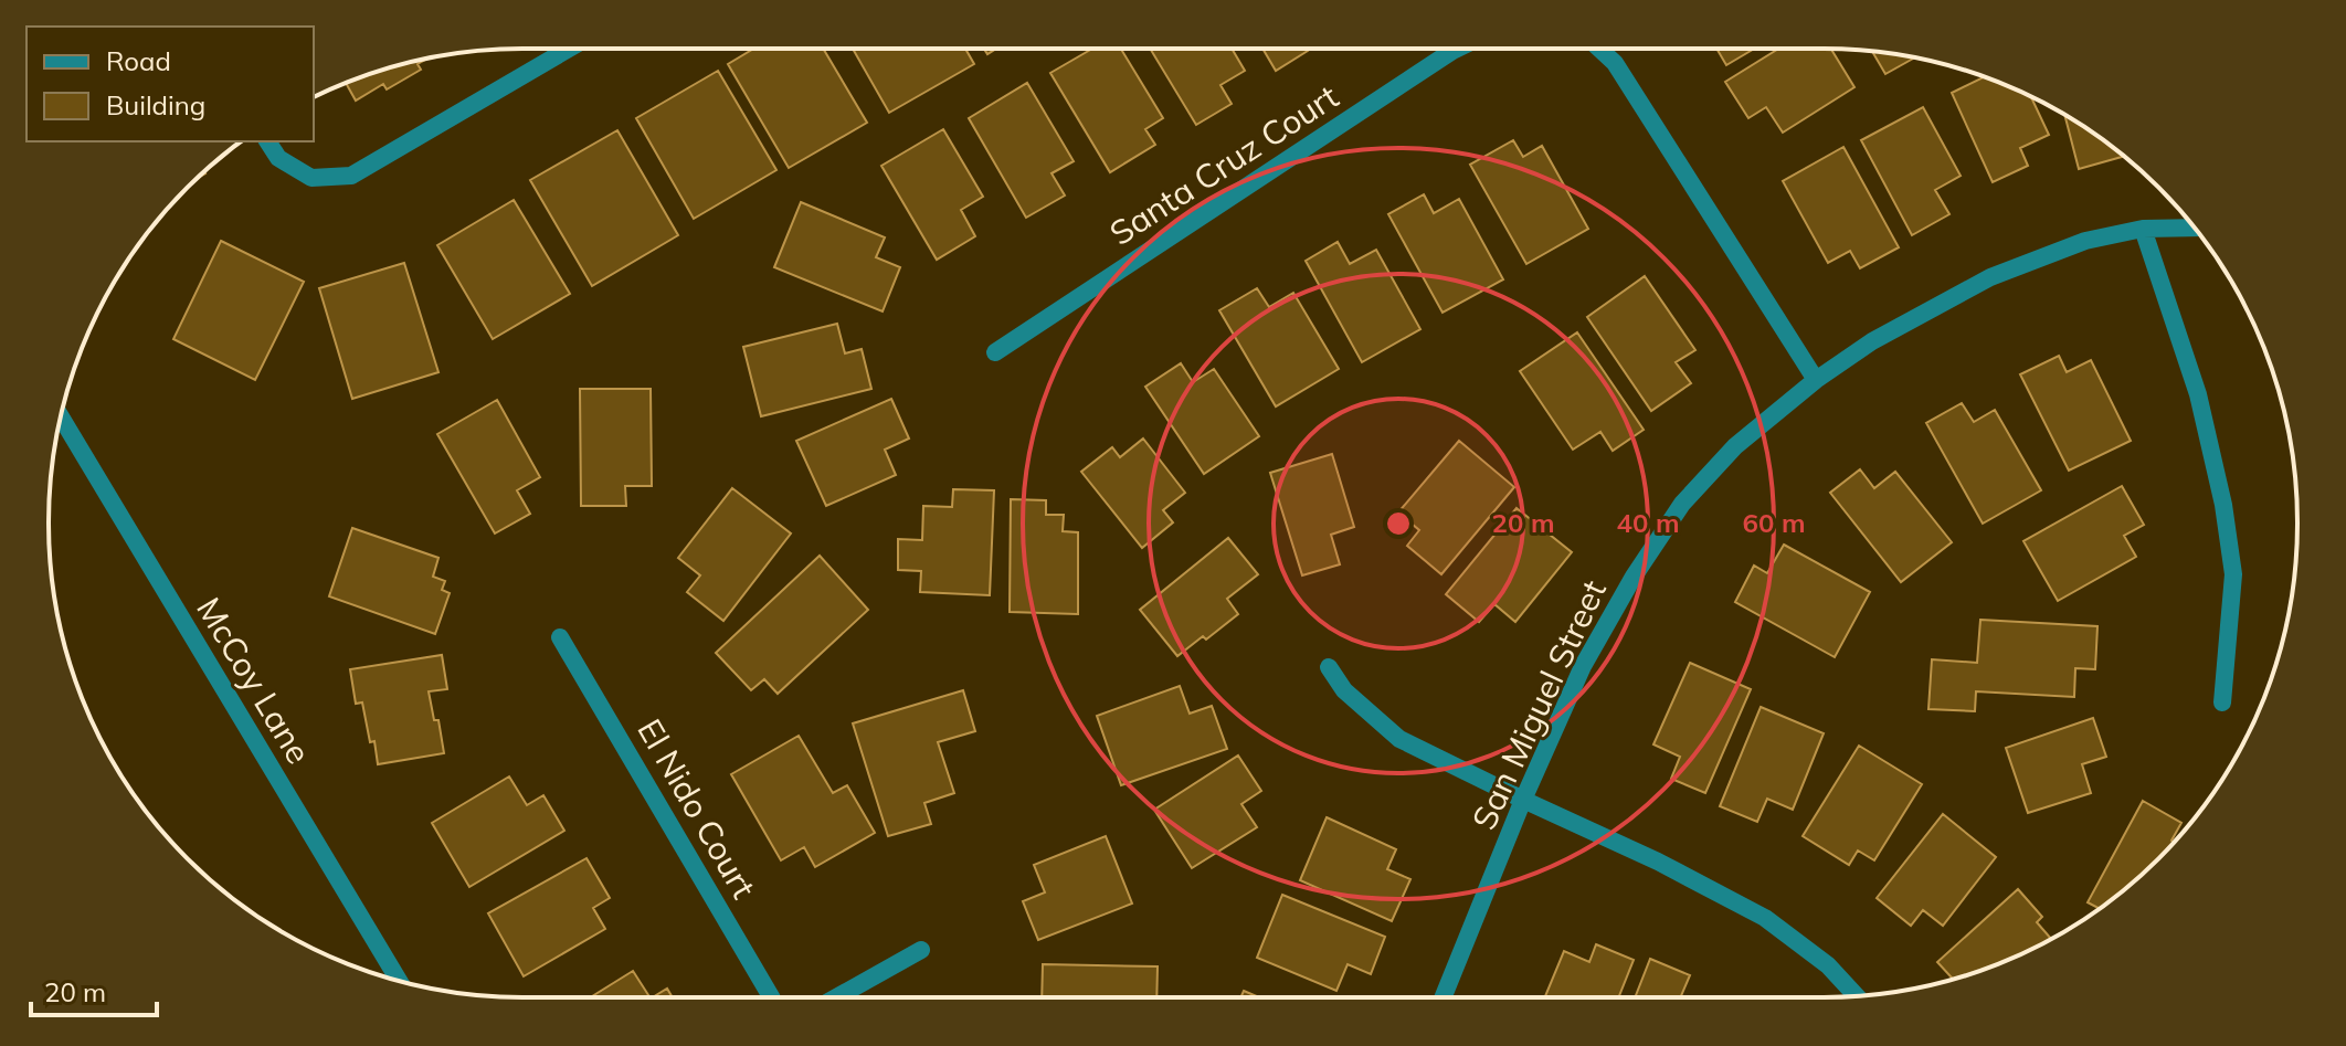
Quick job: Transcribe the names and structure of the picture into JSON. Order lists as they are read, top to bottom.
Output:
{
  "streets": {
    "street": [
      "Santa Cruz Court",
      "McCoy Lane",
      "San Miguel Street",
      "El Nido Court"
    ]
  },
  "legend": ["Road", "Building"],
  "scale_bar": "20 m",
  "rings": ["20 m", "40 m", "60 m"]
}
